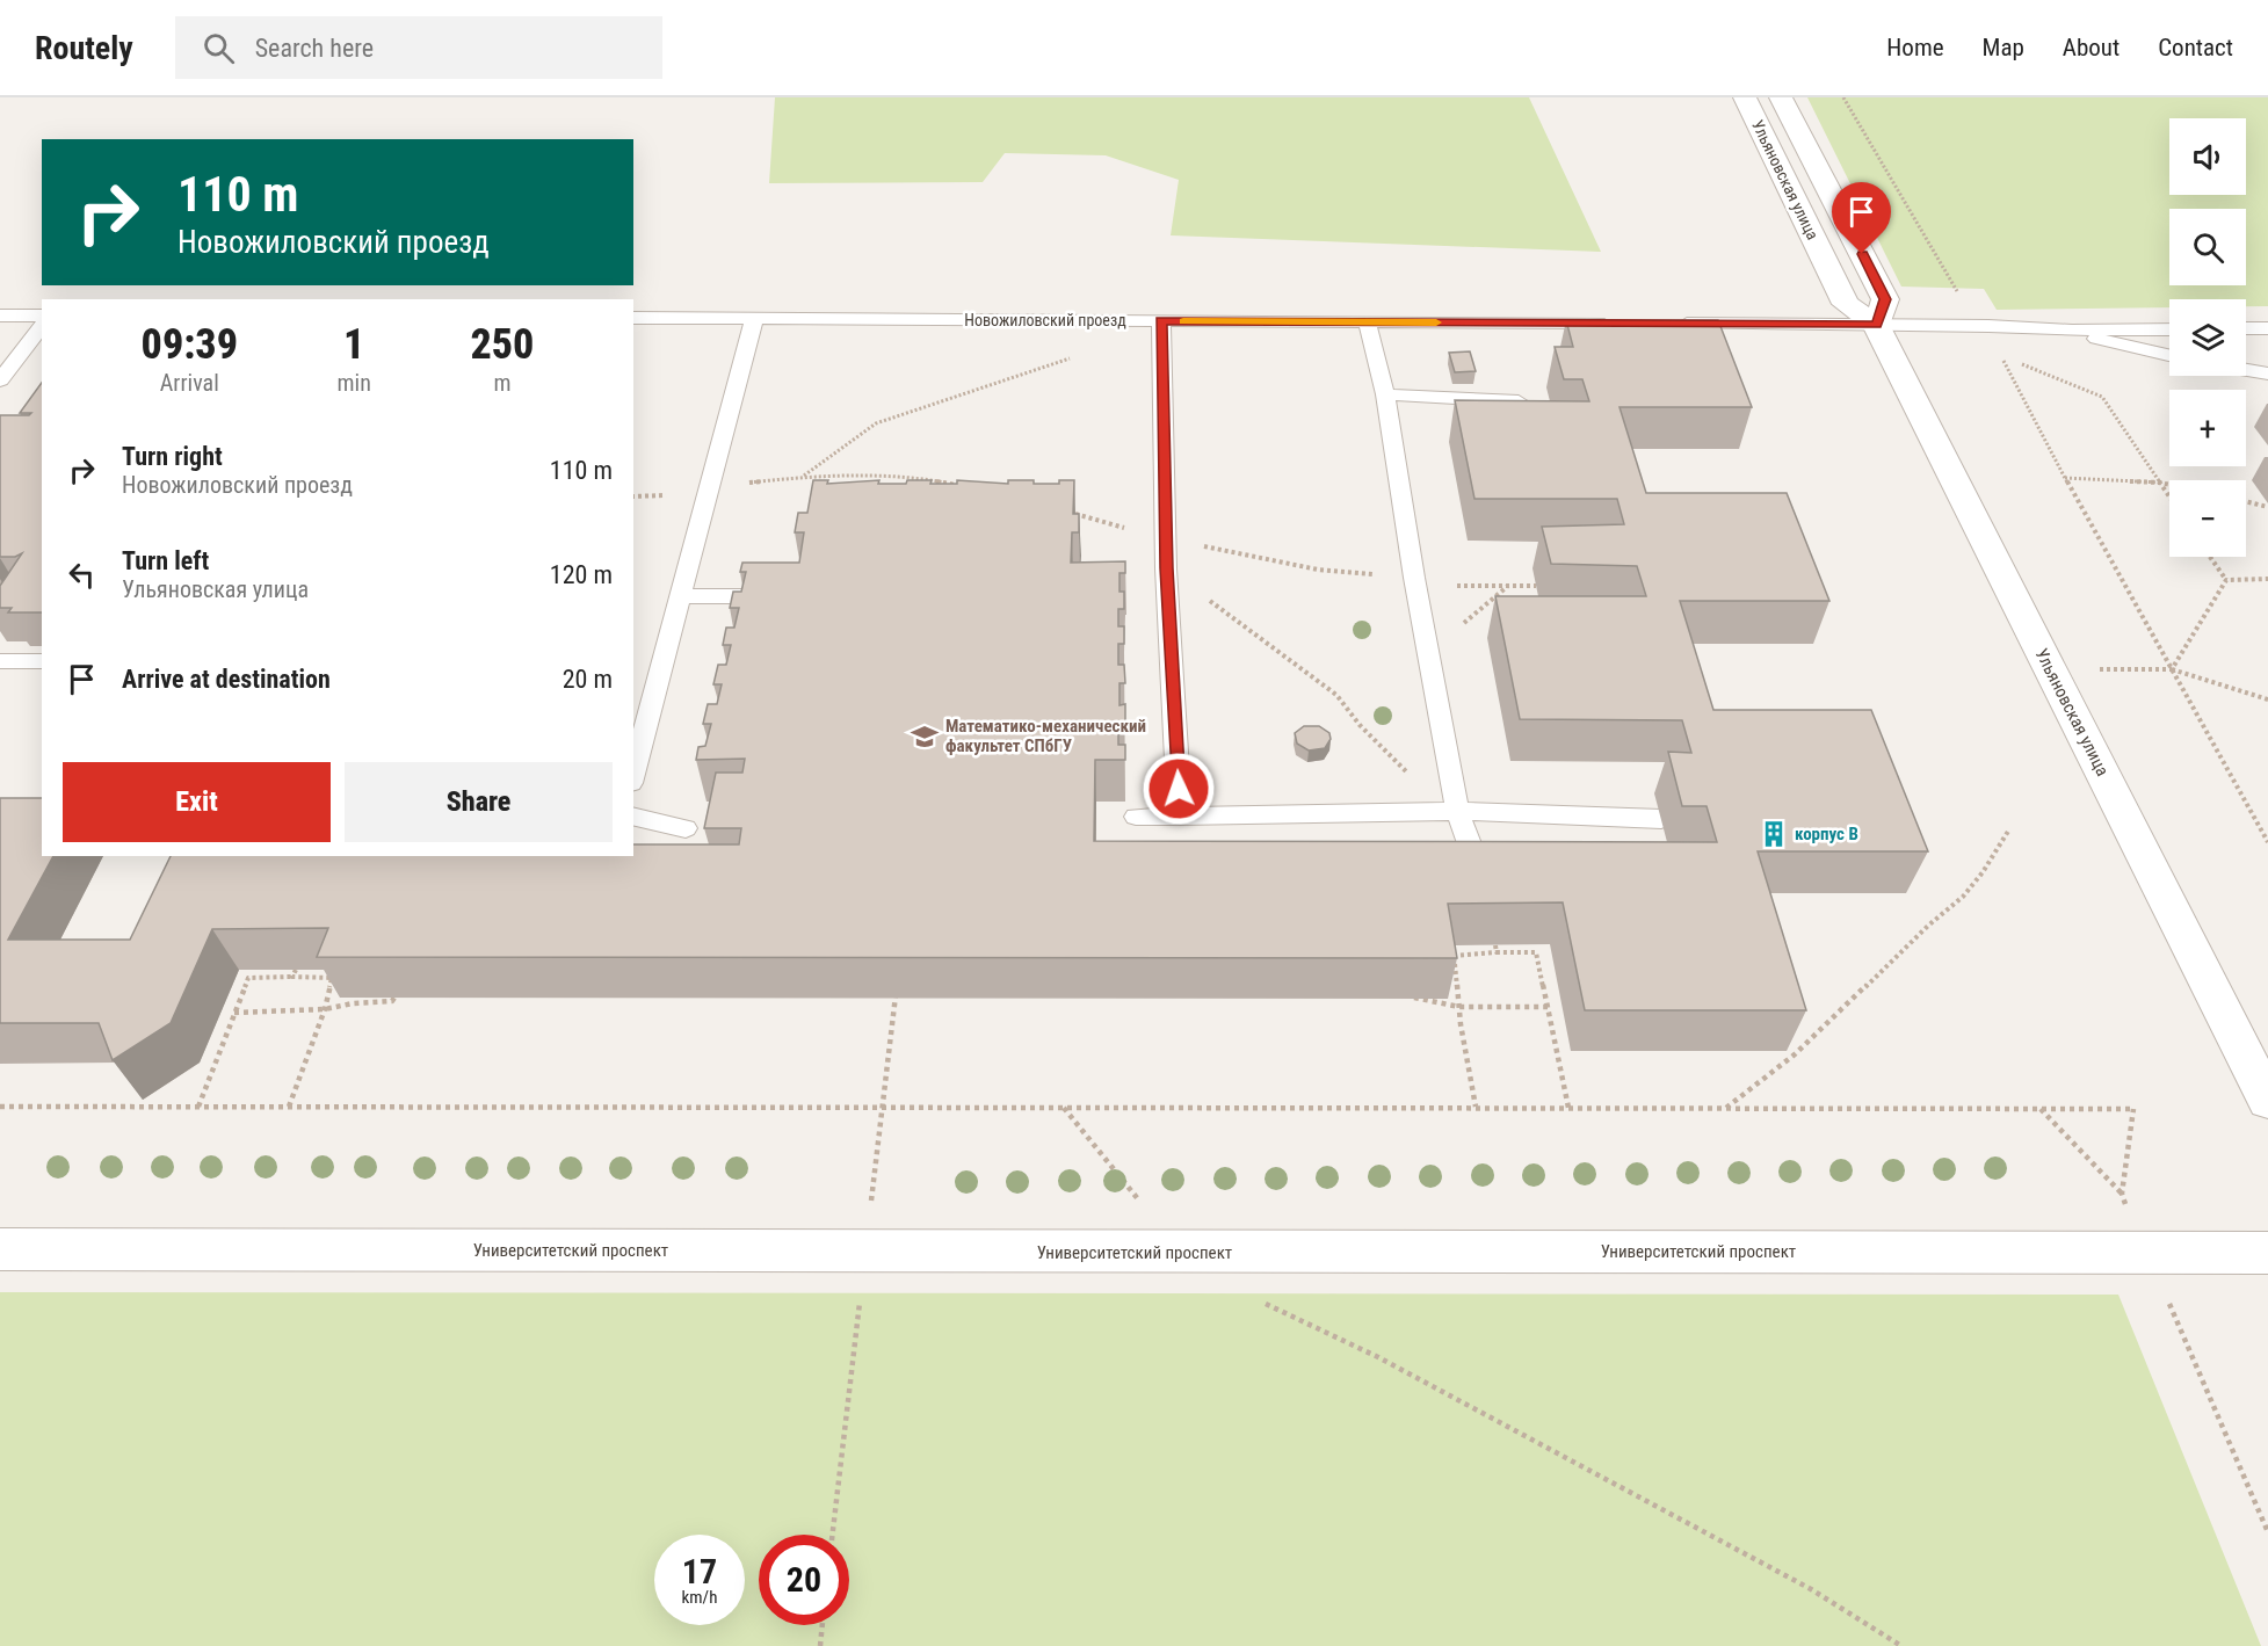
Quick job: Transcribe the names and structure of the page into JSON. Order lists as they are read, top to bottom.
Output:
{
  "streets": {
    "street": ["Ульяновская улица", "Университетский проспект"],
    "lane": ["Новожиловский проезд"]
  },
  "places": {
    "school or university": ["Математико-механический факультет СПбГУ"],
    "building": ["корпус В"]
  },
  "page": {
    "header": "Routely",
    "search": "Search here",
    "nav": [
      "Home",
      "Map",
      "About",
      "Contact"
    ],
    "map_buttons": ["+", "−"],
    "turn": ["110 m", "Новожиловский проезд"],
    "eta": [
      "09:39",
      "Arrival",
      "1",
      "min",
      "250",
      "m"
    ],
    "list": [
      {
        "name": "Turn right",
        "note": "Новожиловский проезд",
        "value": "110 m"
      },
      {
        "name": "Turn left",
        "note": "Ульяновская улица",
        "value": "120 m"
      },
      {
        "name": "Arrive at destination",
        "value": "20 m"
      }
    ],
    "buttons": ["Exit", "Share"],
    "speed": "17 km/h",
    "limit": "20"
  }
}
